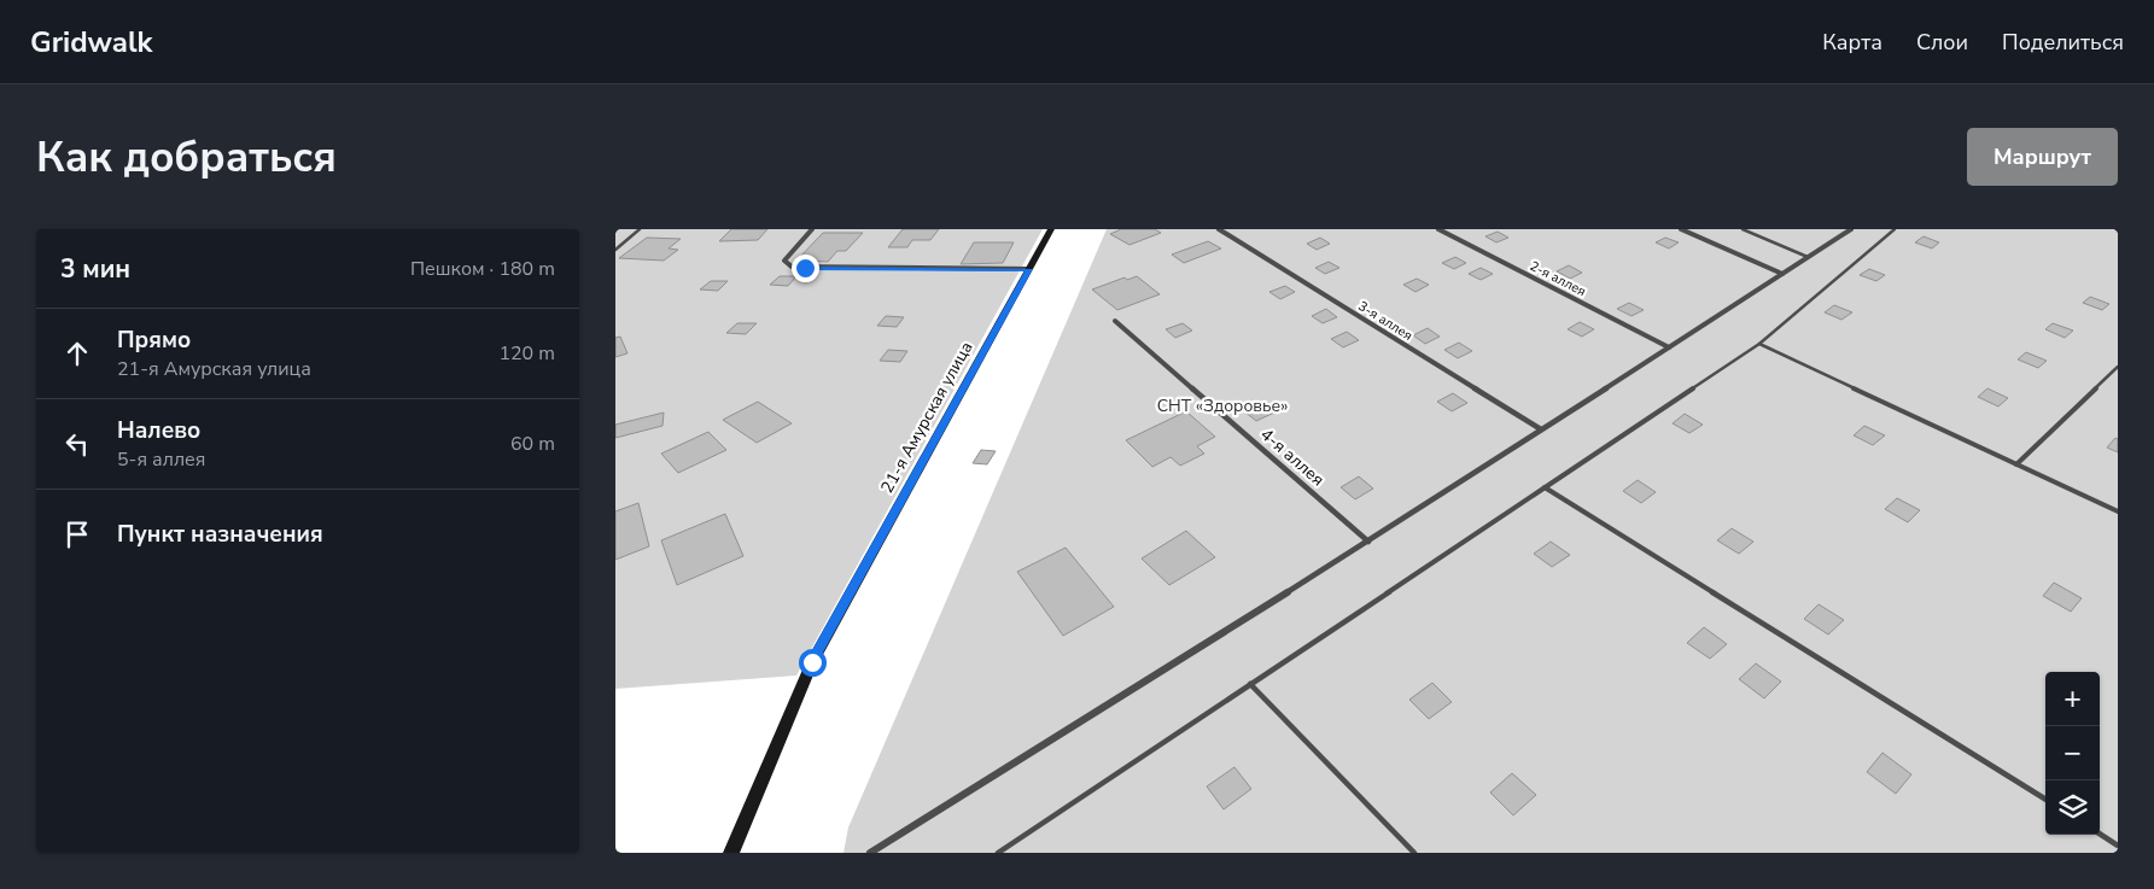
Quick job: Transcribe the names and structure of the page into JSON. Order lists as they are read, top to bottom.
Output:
{
  "streets": {
    "main road": ["21-я Амурская улица"],
    "street": ["2-я аллея", "3-я аллея", "4-я аллея"]
  },
  "parks": ["СНТ «Здоровье»"],
  "page": {
    "header": "Gridwalk",
    "nav": ["Карта", "Слои", "Поделиться"],
    "buttons": "Маршрут",
    "title": "Как добраться",
    "heading": ["3 мин", "Пешком · 180 m"],
    "list": [
      ["Прямо", "21-я Амурская улица", "120 m"],
      ["Налево", "5-я аллея", "60 m"],
      "Пункт назначения"
    ],
    "map_buttons": ["+", "−"]
  }
}
